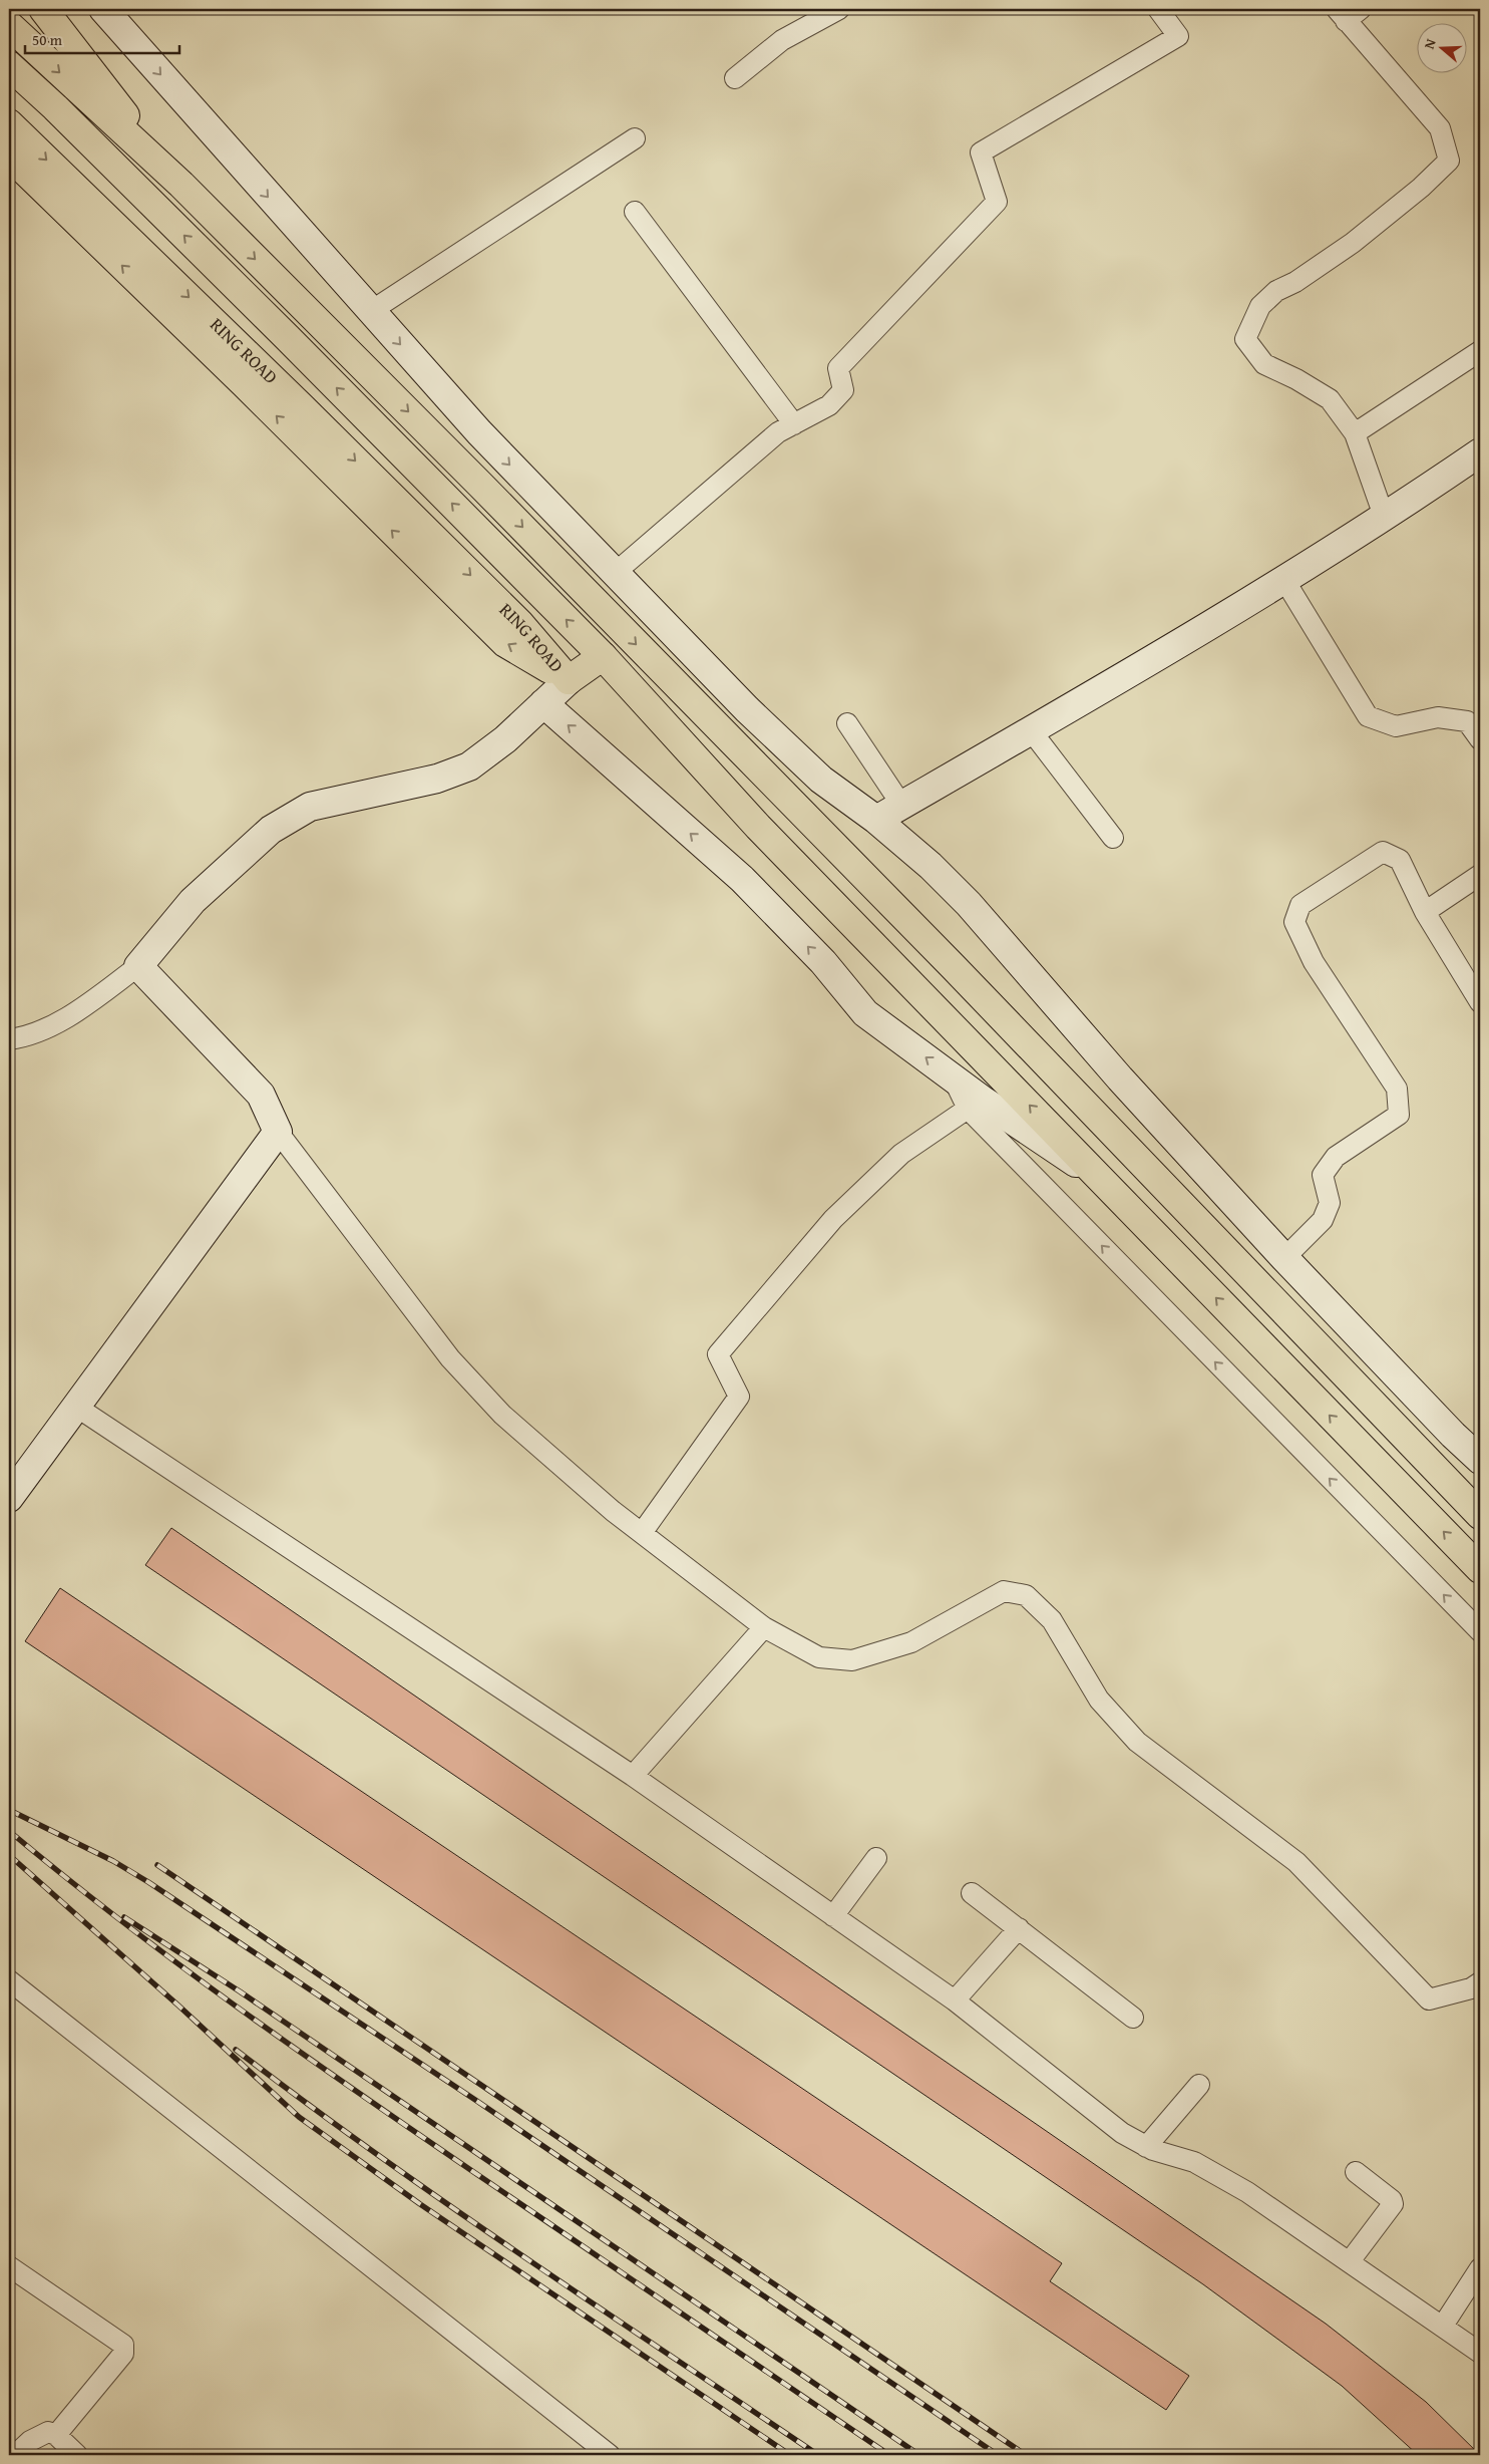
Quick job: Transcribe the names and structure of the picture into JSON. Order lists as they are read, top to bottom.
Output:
{
  "streets": {
    "main road": ["RING ROAD"]
  },
  "scale_bar": "50 m",
  "north": "left"
}
